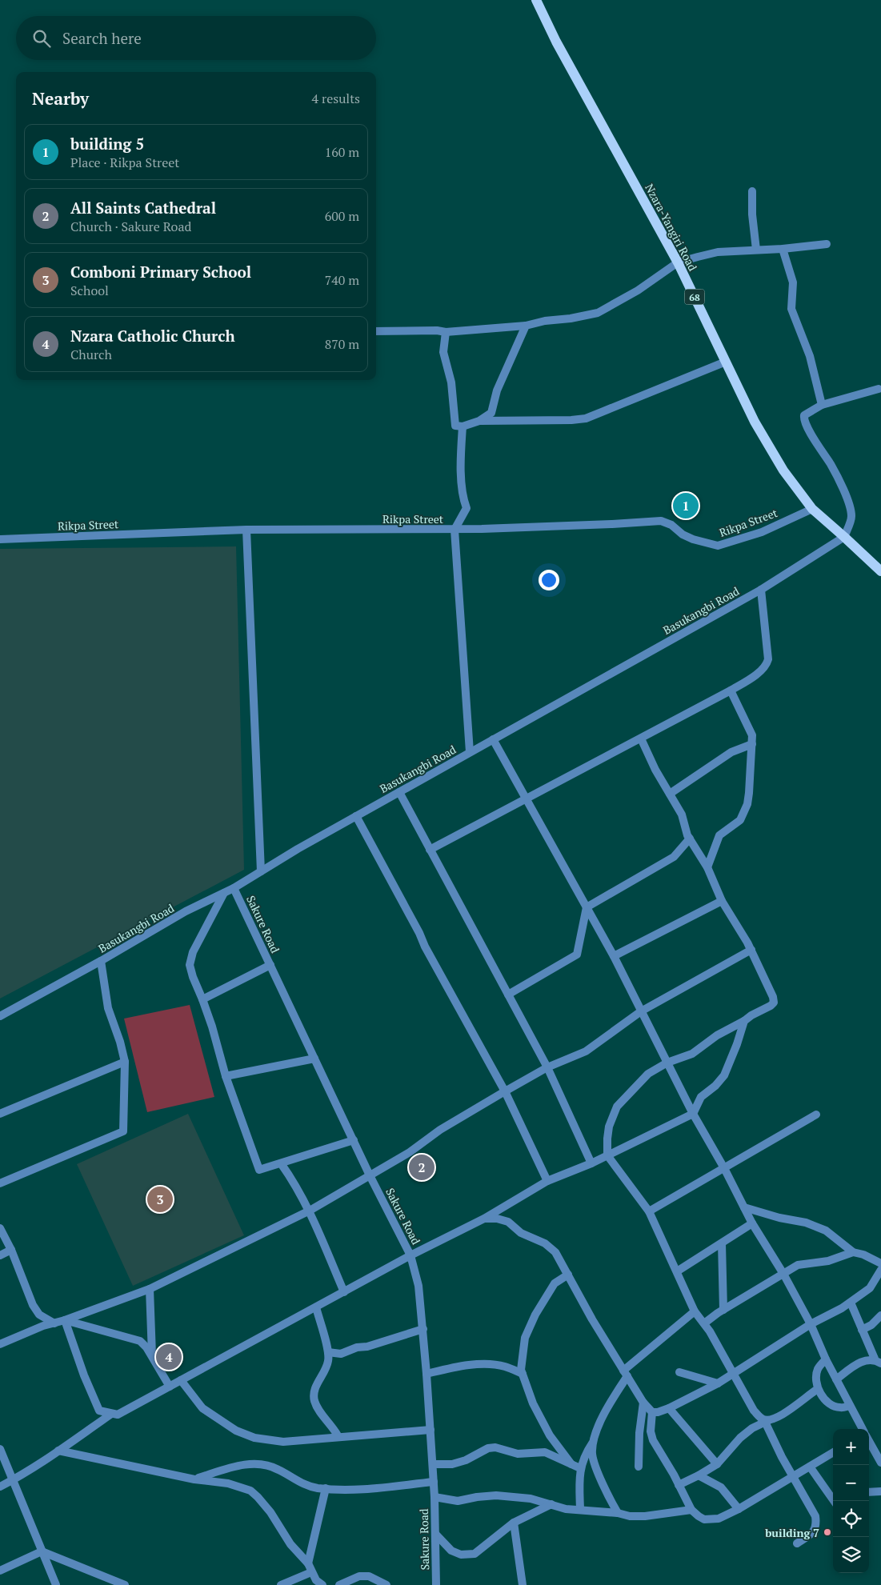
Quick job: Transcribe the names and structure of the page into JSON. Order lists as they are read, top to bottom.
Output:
{
  "streets": {
    "main road": ["Nzara-Yangiri Road", "68"],
    "street": ["Rikpa Street", "Basukangbi Road", "Sakure Road"]
  },
  "crossings": [
    ["Nzara-Yangiri Road", "Rikpa Street"],
    ["Nzara-Yangiri Road", "Basukangbi Road"],
    ["Basukangbi Road", "Sakure Road"]
  ],
  "places": ["building 7"],
  "page": {
    "search": "Search here",
    "heading": ["Nearby", "4 results"],
    "list": [
      {
        "mark": "1",
        "name": "building 5",
        "note": "Place · Rikpa Street",
        "value": "160 m"
      },
      {
        "mark": "2",
        "name": "All Saints Cathedral",
        "note": "Church · Sakure Road",
        "value": "600 m"
      },
      {
        "mark": "3",
        "name": "Comboni Primary School",
        "note": "School",
        "value": "740 m"
      },
      {
        "mark": "4",
        "name": "Nzara Catholic Church",
        "note": "Church",
        "value": "870 m"
      }
    ],
    "pins": [
      "1",
      "2",
      "3",
      "4"
    ],
    "map_buttons": ["+", "−"]
  }
}
